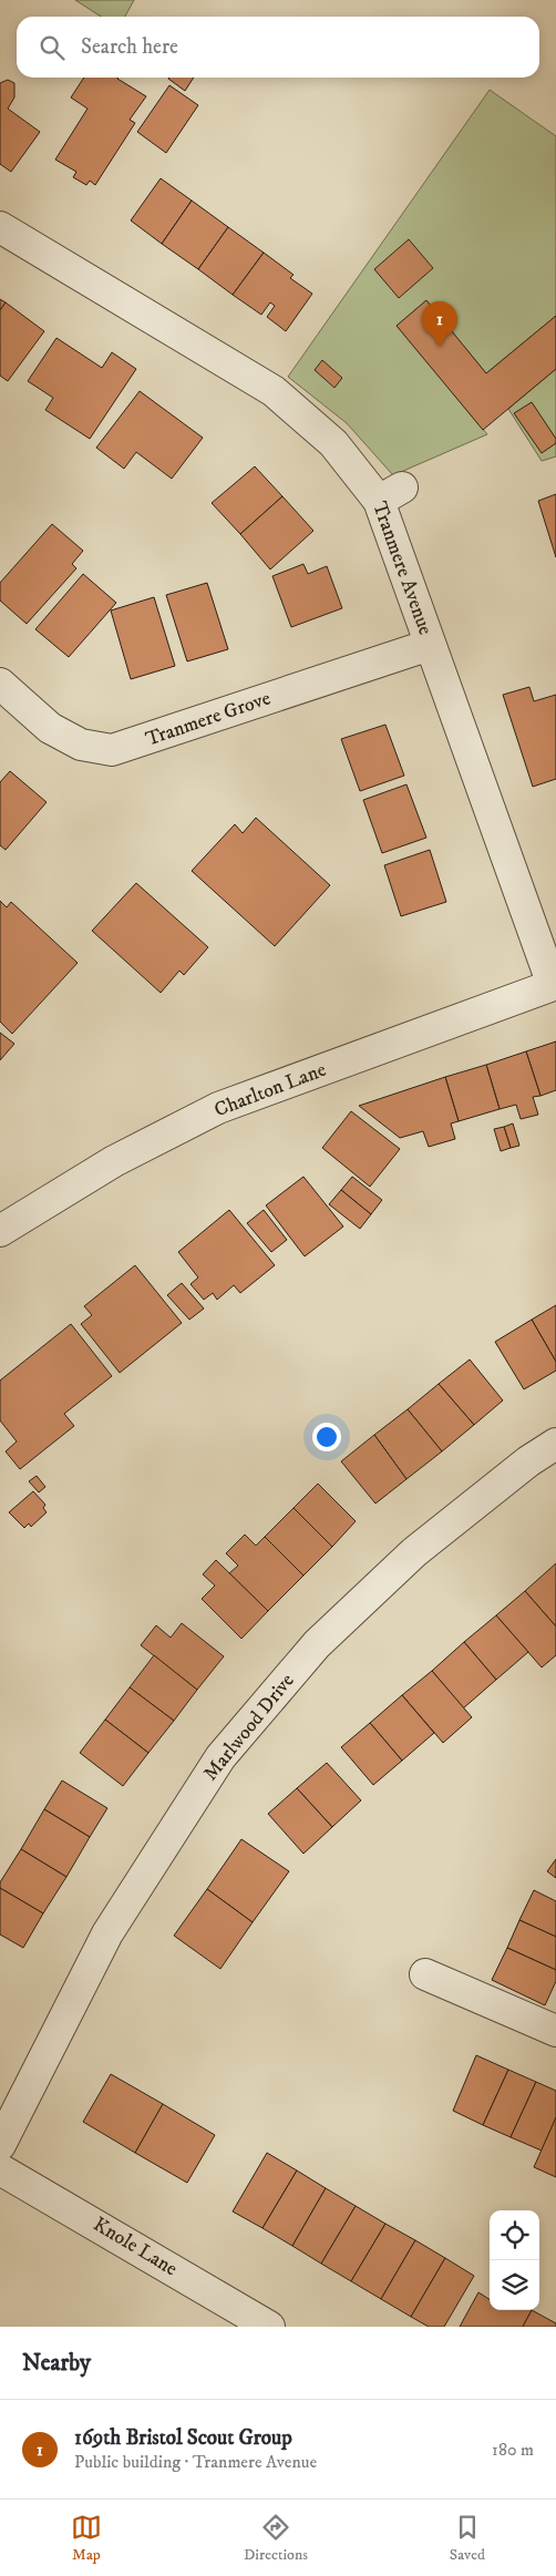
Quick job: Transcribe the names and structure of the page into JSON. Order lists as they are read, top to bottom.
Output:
{
  "streets": {
    "street": [
      "Tranmere Avenue",
      "Tranmere Grove",
      "Charlton Lane",
      "Marlwood Drive",
      "Knole Lane"
    ]
  },
  "crossings": [
    ["Tranmere Avenue", "Tranmere Grove"],
    ["Tranmere Avenue", "Charlton Lane"]
  ],
  "page": {
    "search": "Search here",
    "pins": "1",
    "heading": "Nearby",
    "list": [
      {
        "mark": "1",
        "name": "169th Bristol Scout Group",
        "note": "Public building · Tranmere Avenue",
        "value": "180 m"
      }
    ],
    "nav": ["Map", "Directions", "Saved"]
  }
}
